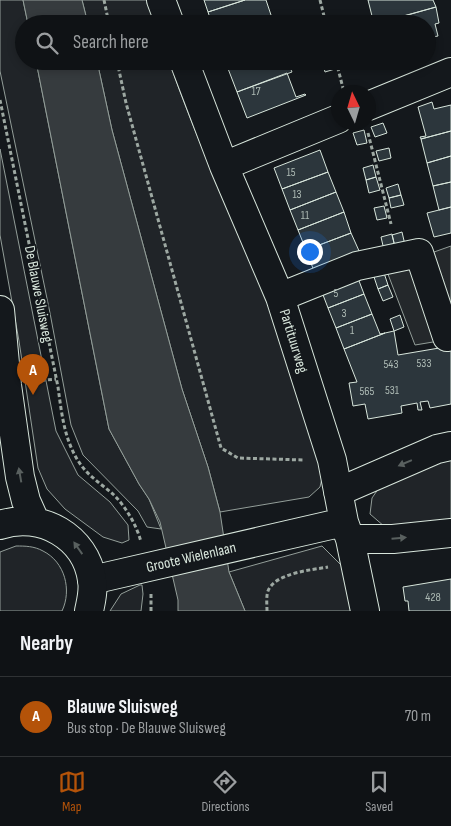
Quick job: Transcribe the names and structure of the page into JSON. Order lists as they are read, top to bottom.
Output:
{
  "streets": {
    "street": ["Partituurweg", "Groote Wielenlaan"],
    "path": ["De Blauwe Sluisweg"]
  },
  "crossings": [
    ["De Blauwe Sluisweg", "Groote Wielenlaan"],
    ["Partituurweg", "Groote Wielenlaan"]
  ],
  "house_numbers": [
    "17",
    "15",
    "13",
    "11",
    "5",
    "3",
    "1",
    "533",
    "543",
    "531",
    "565",
    "428"
  ],
  "north": "top",
  "page": {
    "search": "Search here",
    "pins": "A",
    "heading": "Nearby",
    "list": [
      {
        "mark": "A",
        "name": "Blauwe Sluisweg",
        "note": "Bus stop · De Blauwe Sluisweg",
        "value": "70 m"
      }
    ],
    "nav": ["Map", "Directions", "Saved"]
  }
}
